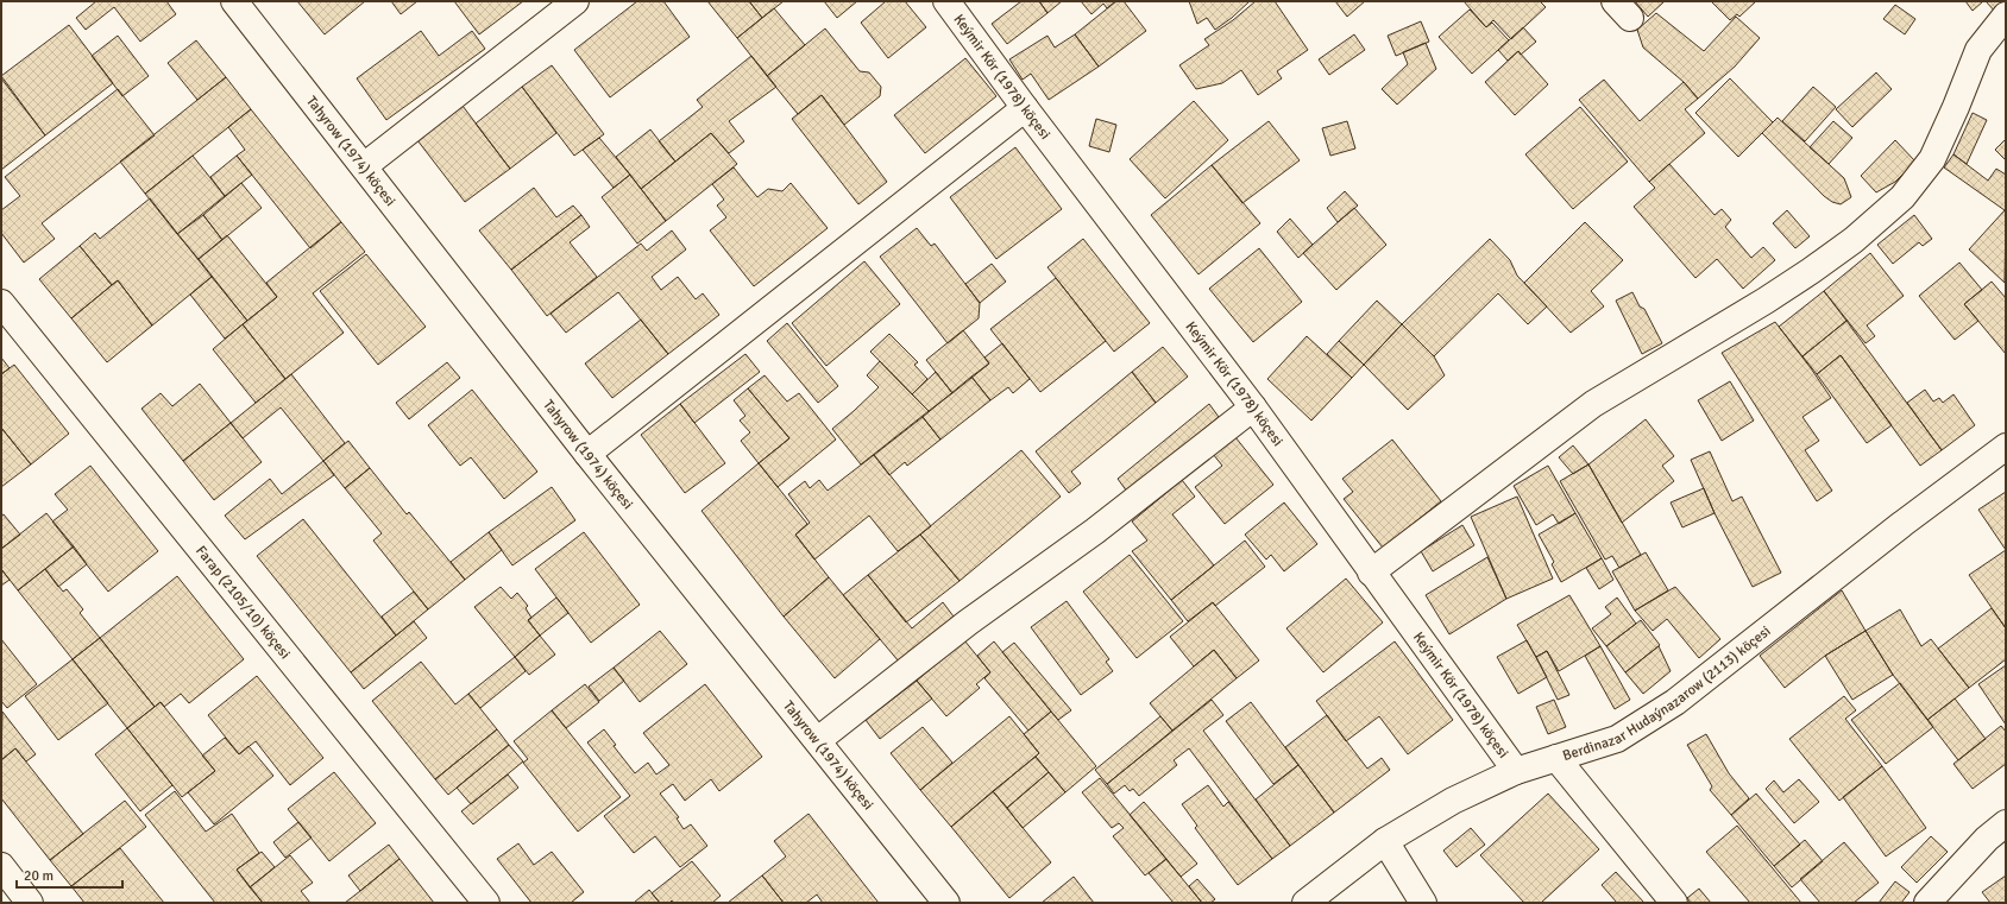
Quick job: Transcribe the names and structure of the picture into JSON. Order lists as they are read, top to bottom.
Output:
{
  "streets": {
    "street": [
      "Keýmir Kör (1978) köçesi",
      "Tahyrow (1974) köçesi",
      "Farap (2105/10) köçesi",
      "Berdinazar Hudaýnazarow (2113) köçesi"
    ]
  },
  "crossings": [
    ["Keýmir Kör (1978) köçesi", "Berdinazar Hudaýnazarow (2113) köçesi"]
  ],
  "scale_bar": "20 m"
}
